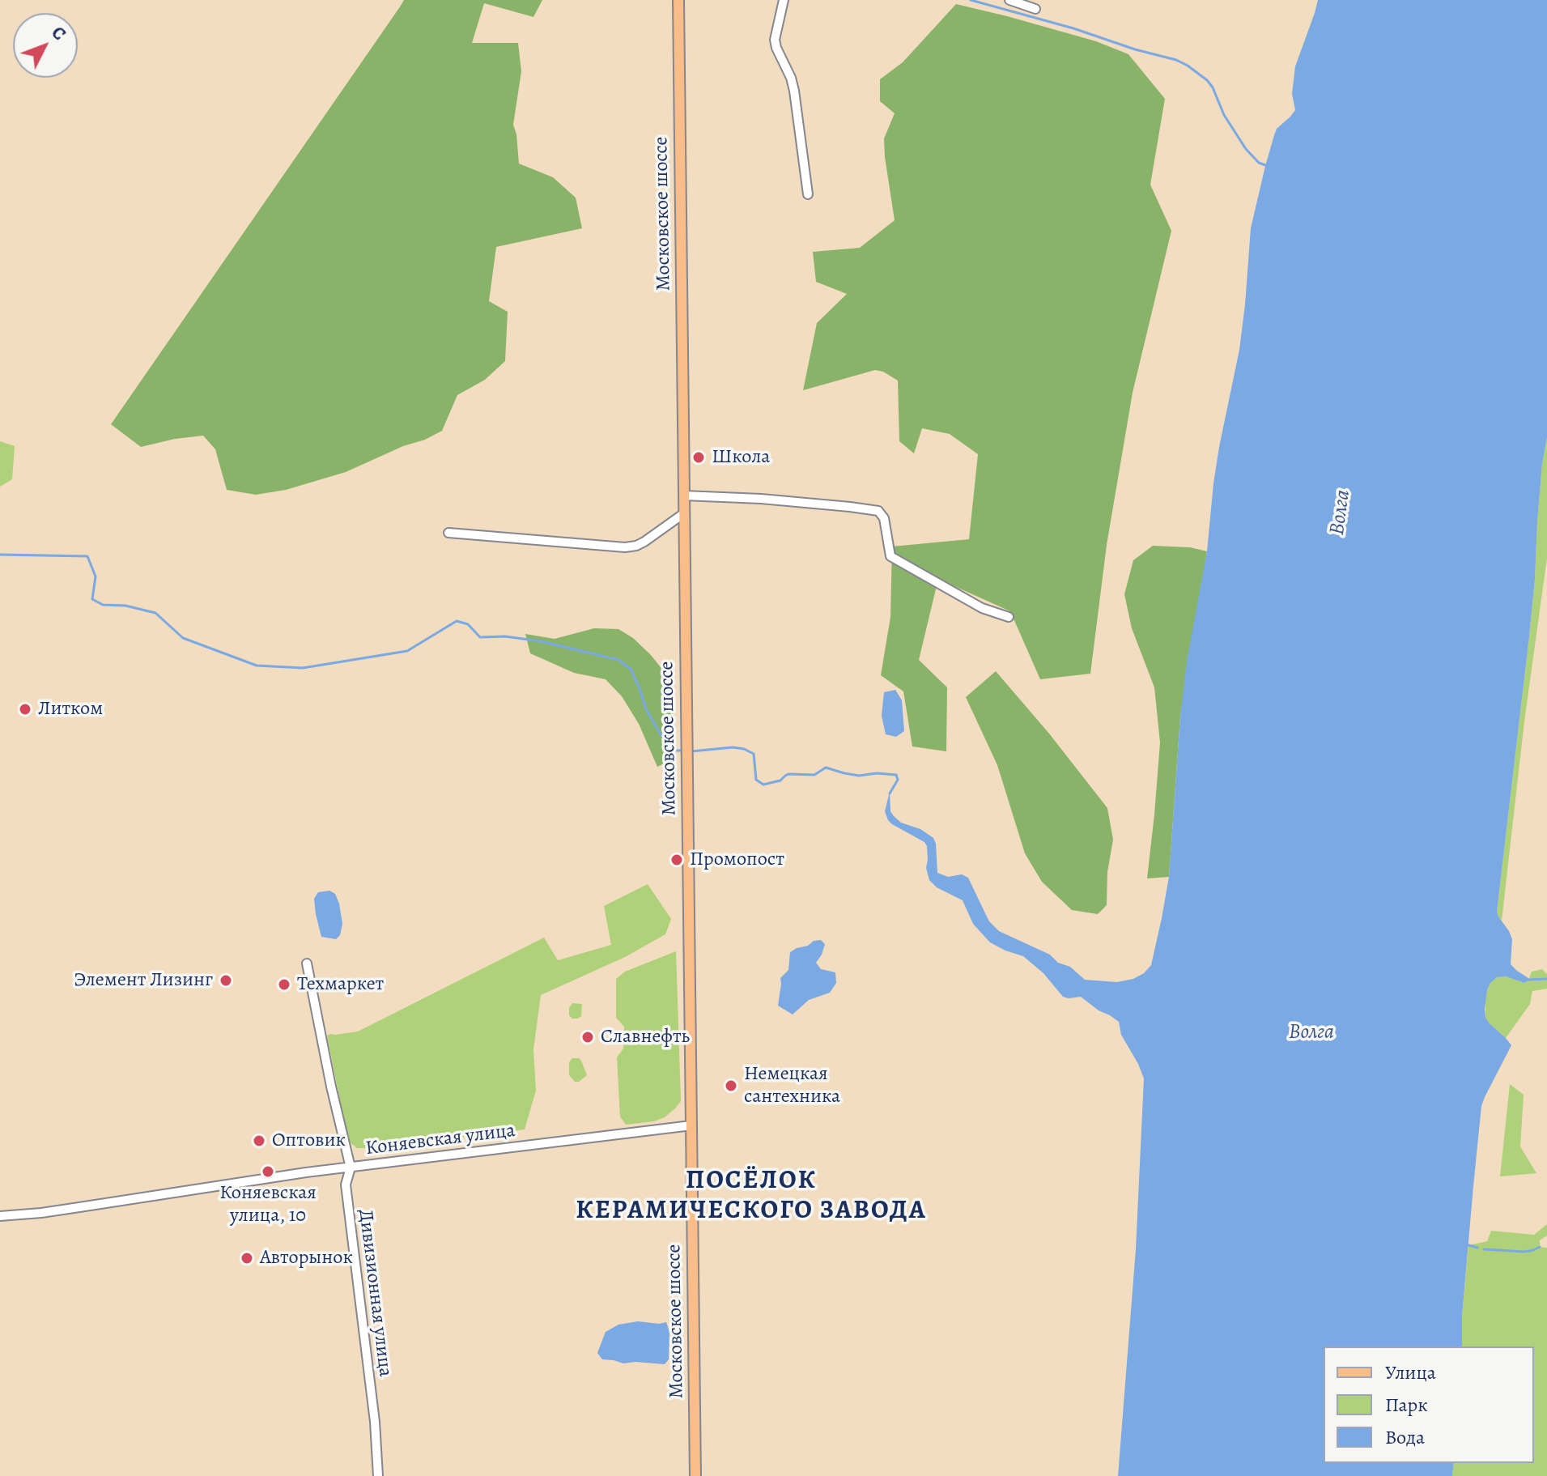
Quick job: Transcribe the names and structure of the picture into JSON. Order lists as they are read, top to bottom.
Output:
{
  "streets": {
    "main road": ["Московское шоссе"],
    "street": ["Коняевская улица", "Дивизионная улица"]
  },
  "crossings": [
    ["Московское шоссе", "Коняевская улица"],
    ["Коняевская улица", "Дивизионная улица"]
  ],
  "districts": ["ПОСЁЛОК КЕРАМИЧЕСКОГО ЗАВОДА"],
  "water": ["Волга"],
  "places": [
    "Школа",
    "Литком",
    "Промопост",
    "Элемент Лизинг",
    "Техмаркет",
    "Славнефть",
    "Немецкая сантехника",
    "Оптовик",
    "Коняевская улица, 10",
    "Авторынок"
  ],
  "legend": ["Улица", "Парк", "Вода"],
  "north": "top right"
}
